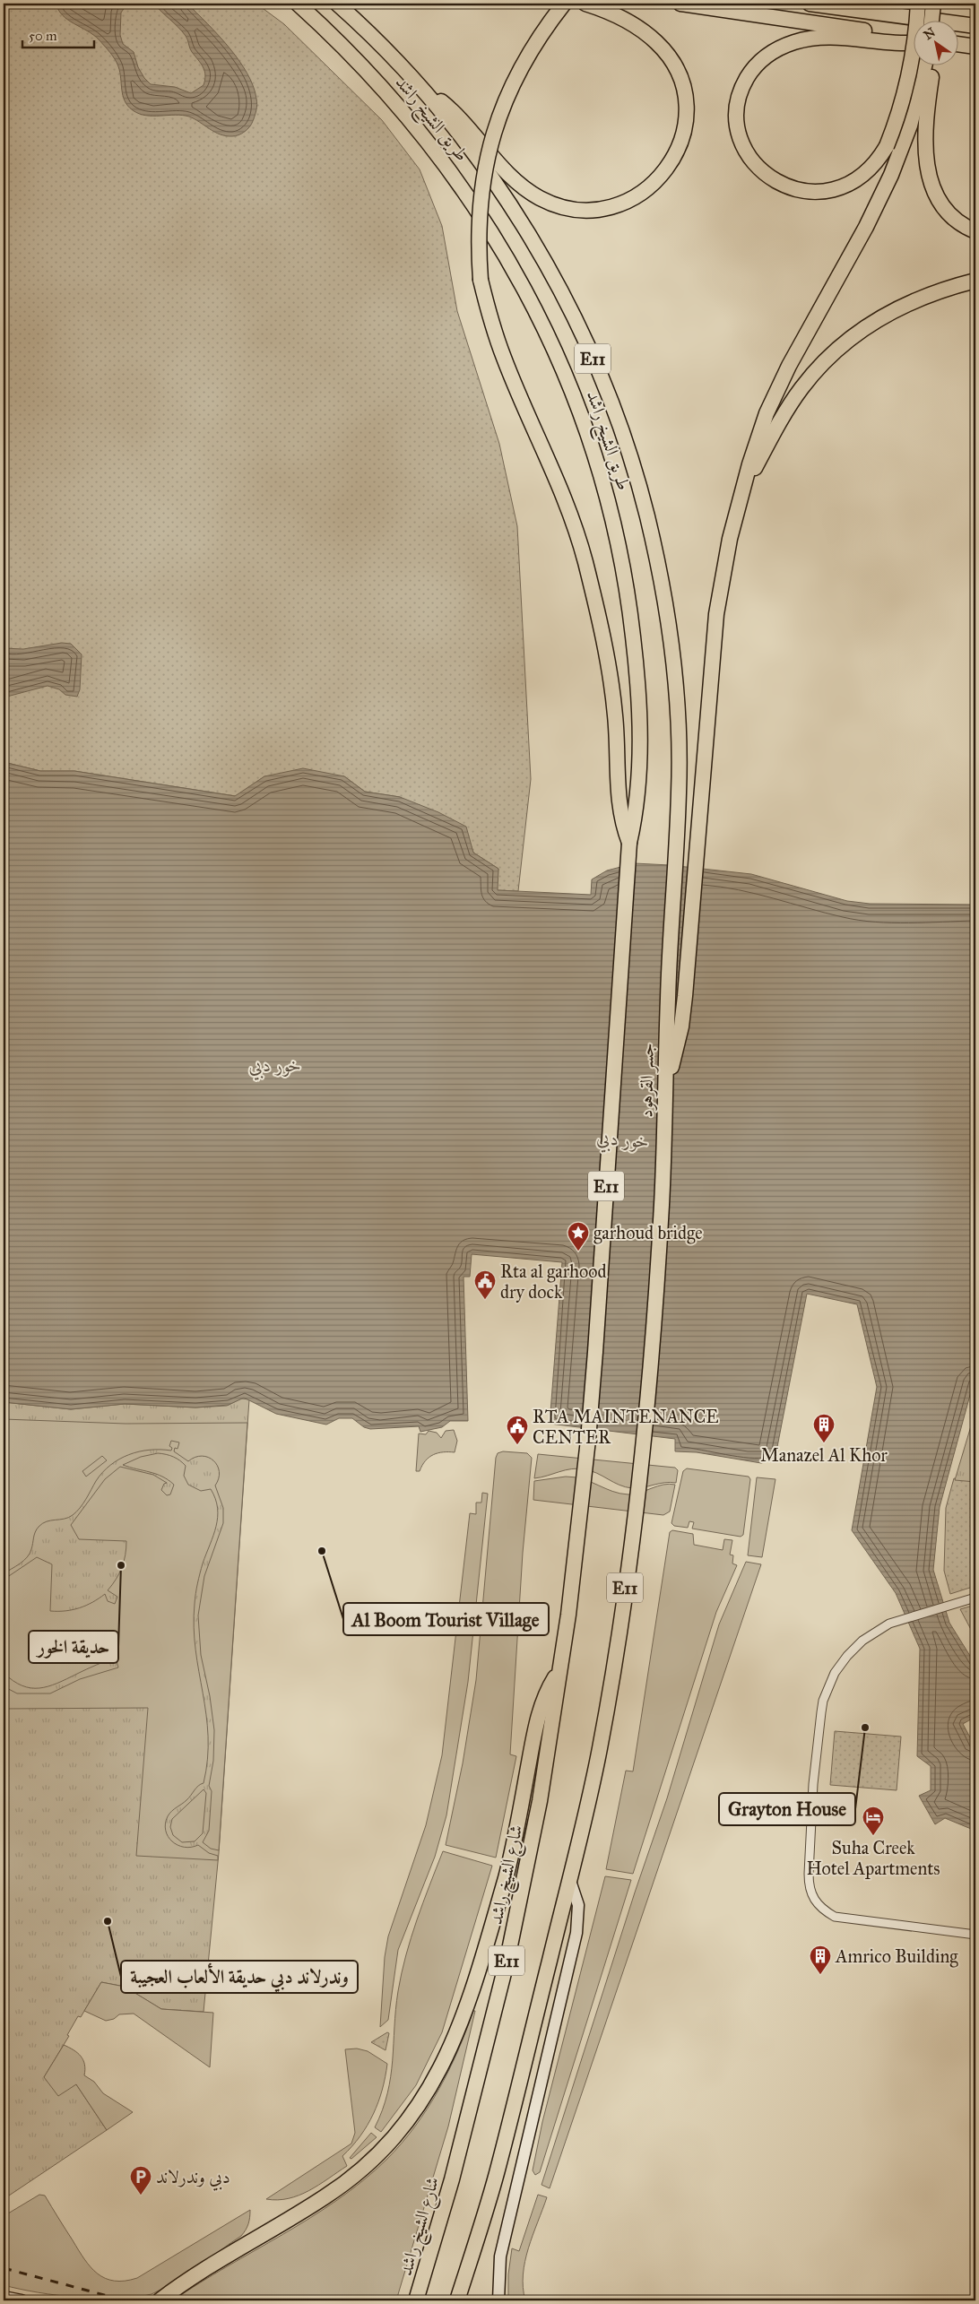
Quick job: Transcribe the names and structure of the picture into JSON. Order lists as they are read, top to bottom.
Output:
{
  "streets": {
    "highway": [
      "طريق الشيخ راشد",
      "E11",
      "جسر القرهود",
      "شارع الشيخ راشد"
    ]
  },
  "crossings": [
    ["طريق الشيخ راشد", "جسر القرهود"],
    ["E11", "جسر القرهود"],
    ["جسر القرهود", "شارع الشيخ راشد"]
  ],
  "water": ["خور دبي"],
  "places": {
    "place": ["garhoud bridge"],
    "public building": ["Rta al garhood dry dock", "RTA MAINTENANCE CENTER"],
    "building": ["Manazel Al Khor", "Amrico Building"],
    "other": [
      "Al Boom Tourist Village",
      "حديقة الخور",
      "Grayton House",
      "وندرلاند دبي حديقة الألعاب العجيبة"
    ],
    "hotel": ["Suha Creek Hotel Apartments"],
    "parking": ["دبي وندرلاند"]
  },
  "scale_bar": "50 m",
  "north": "top left"
}
